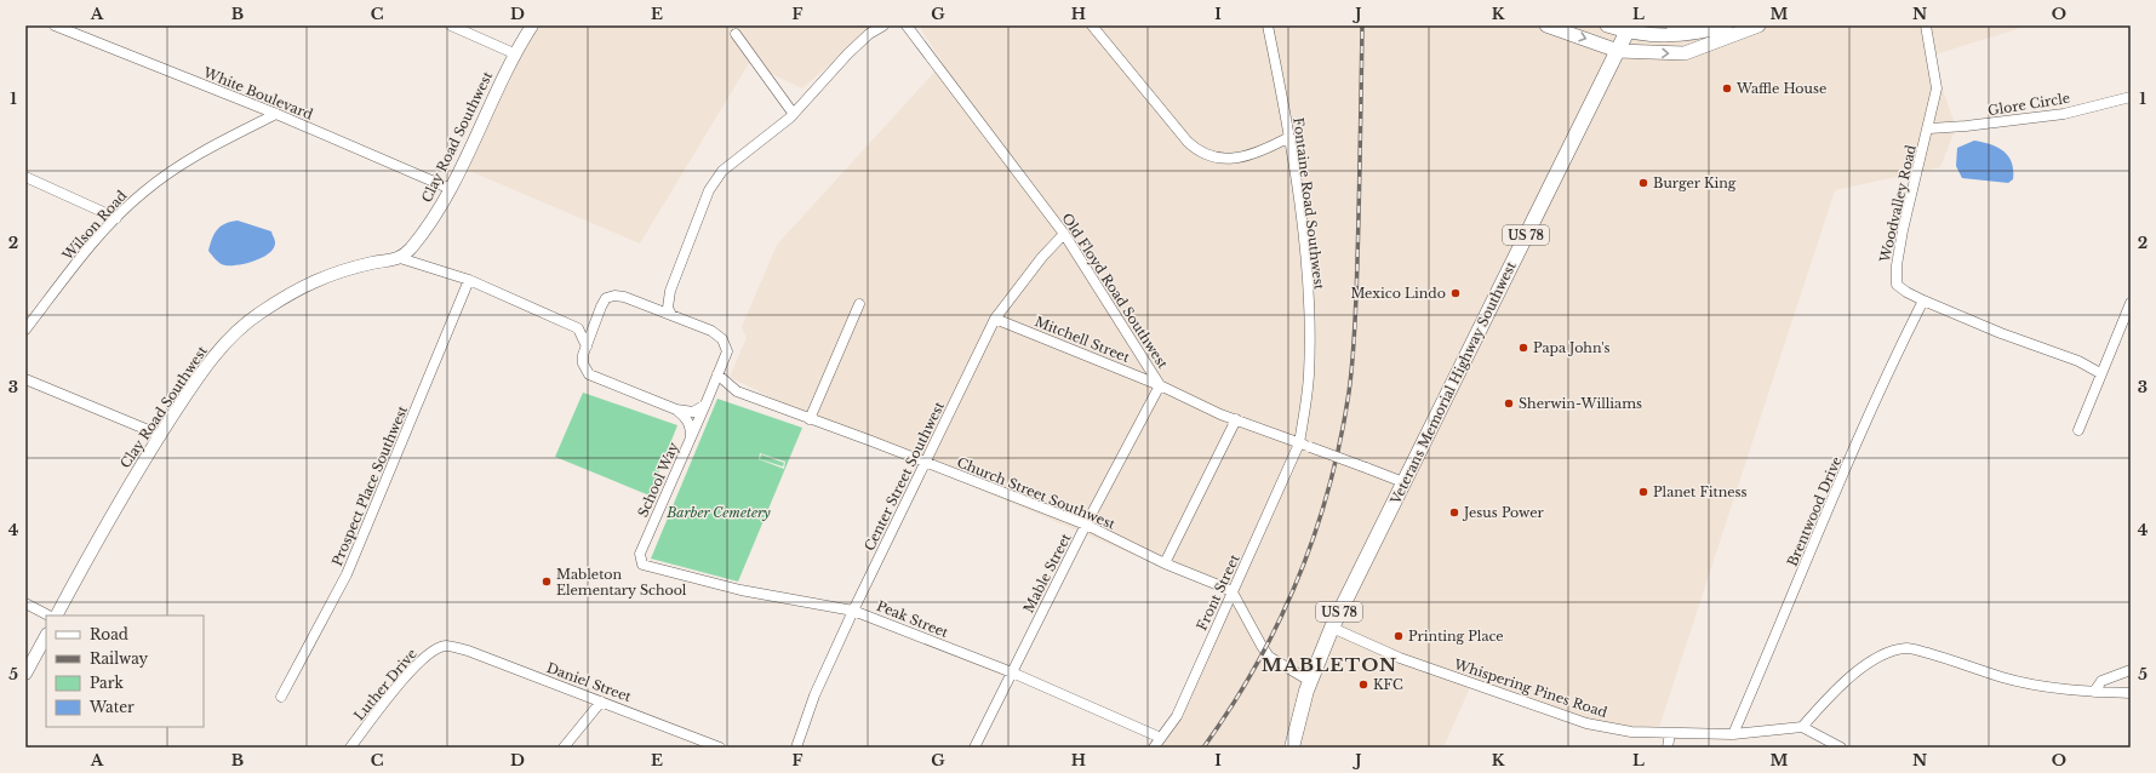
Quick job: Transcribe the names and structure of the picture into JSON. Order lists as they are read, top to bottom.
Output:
{
  "streets": {
    "main road": ["US 78", "Veterans Memorial Highway Southwest"],
    "street": [
      "White Boulevard",
      "Glore Circle",
      "Clay Road Southwest",
      "Fontaine Road Southwest",
      "Woodvalley Road",
      "Wilson Road",
      "Old Floyd Road Southwest",
      "Mitchell Street",
      "Center Street Southwest",
      "School Way",
      "Prospect Place Southwest",
      "Church Street Southwest",
      "Brentwood Drive",
      "Mable Street",
      "Front Street",
      "Peak Street",
      "Daniel Street",
      "Luther Drive",
      "Whispering Pines Road"
    ]
  },
  "crossings": [
    ["White Boulevard", "Clay Road Southwest"],
    ["White Boulevard", "Wilson Road"],
    ["Glore Circle", "Woodvalley Road"],
    ["Fontaine Road Southwest", "Old Floyd Road Southwest"],
    ["Fontaine Road Southwest", "Front Street"],
    ["Woodvalley Road", "Brentwood Drive"],
    ["Old Floyd Road Southwest", "Mitchell Street"],
    ["Old Floyd Road Southwest", "Veterans Memorial Highway Southwest"],
    ["Old Floyd Road Southwest", "Center Street Southwest"],
    ["Old Floyd Road Southwest", "Mable Street"],
    ["Old Floyd Road Southwest", "Front Street"],
    ["Mitchell Street", "Center Street Southwest"],
    ["Mitchell Street", "Mable Street"],
    ["Veterans Memorial Highway Southwest", "Whispering Pines Road"],
    ["Center Street Southwest", "Church Street Southwest"],
    ["Center Street Southwest", "Peak Street"],
    ["School Way", "Peak Street"],
    ["Church Street Southwest", "Mable Street"],
    ["Church Street Southwest", "Front Street"],
    ["Brentwood Drive", "Whispering Pines Road"],
    ["Mable Street", "Peak Street"],
    ["Front Street", "Peak Street"],
    ["Daniel Street", "Luther Drive"]
  ],
  "districts": ["MABLETON"],
  "parks": ["Barber Cemetery"],
  "places": [
    "Waffle House",
    "Burger King",
    "Mexico Lindo",
    "Papa John's",
    "Sherwin-Williams",
    "Planet Fitness",
    "Jesus Power",
    "Mableton Elementary School",
    "Printing Place",
    "KFC"
  ],
  "legend": [
    "Road",
    "Railway",
    "Park",
    "Water"
  ],
  "grid": {
    "columns": [
      "A",
      "B",
      "C",
      "D",
      "E",
      "F",
      "G",
      "H",
      "I",
      "J",
      "K",
      "L",
      "M",
      "N",
      "O"
    ],
    "rows": [
      "1",
      "2",
      "3",
      "4",
      "5"
    ]
  }
}
